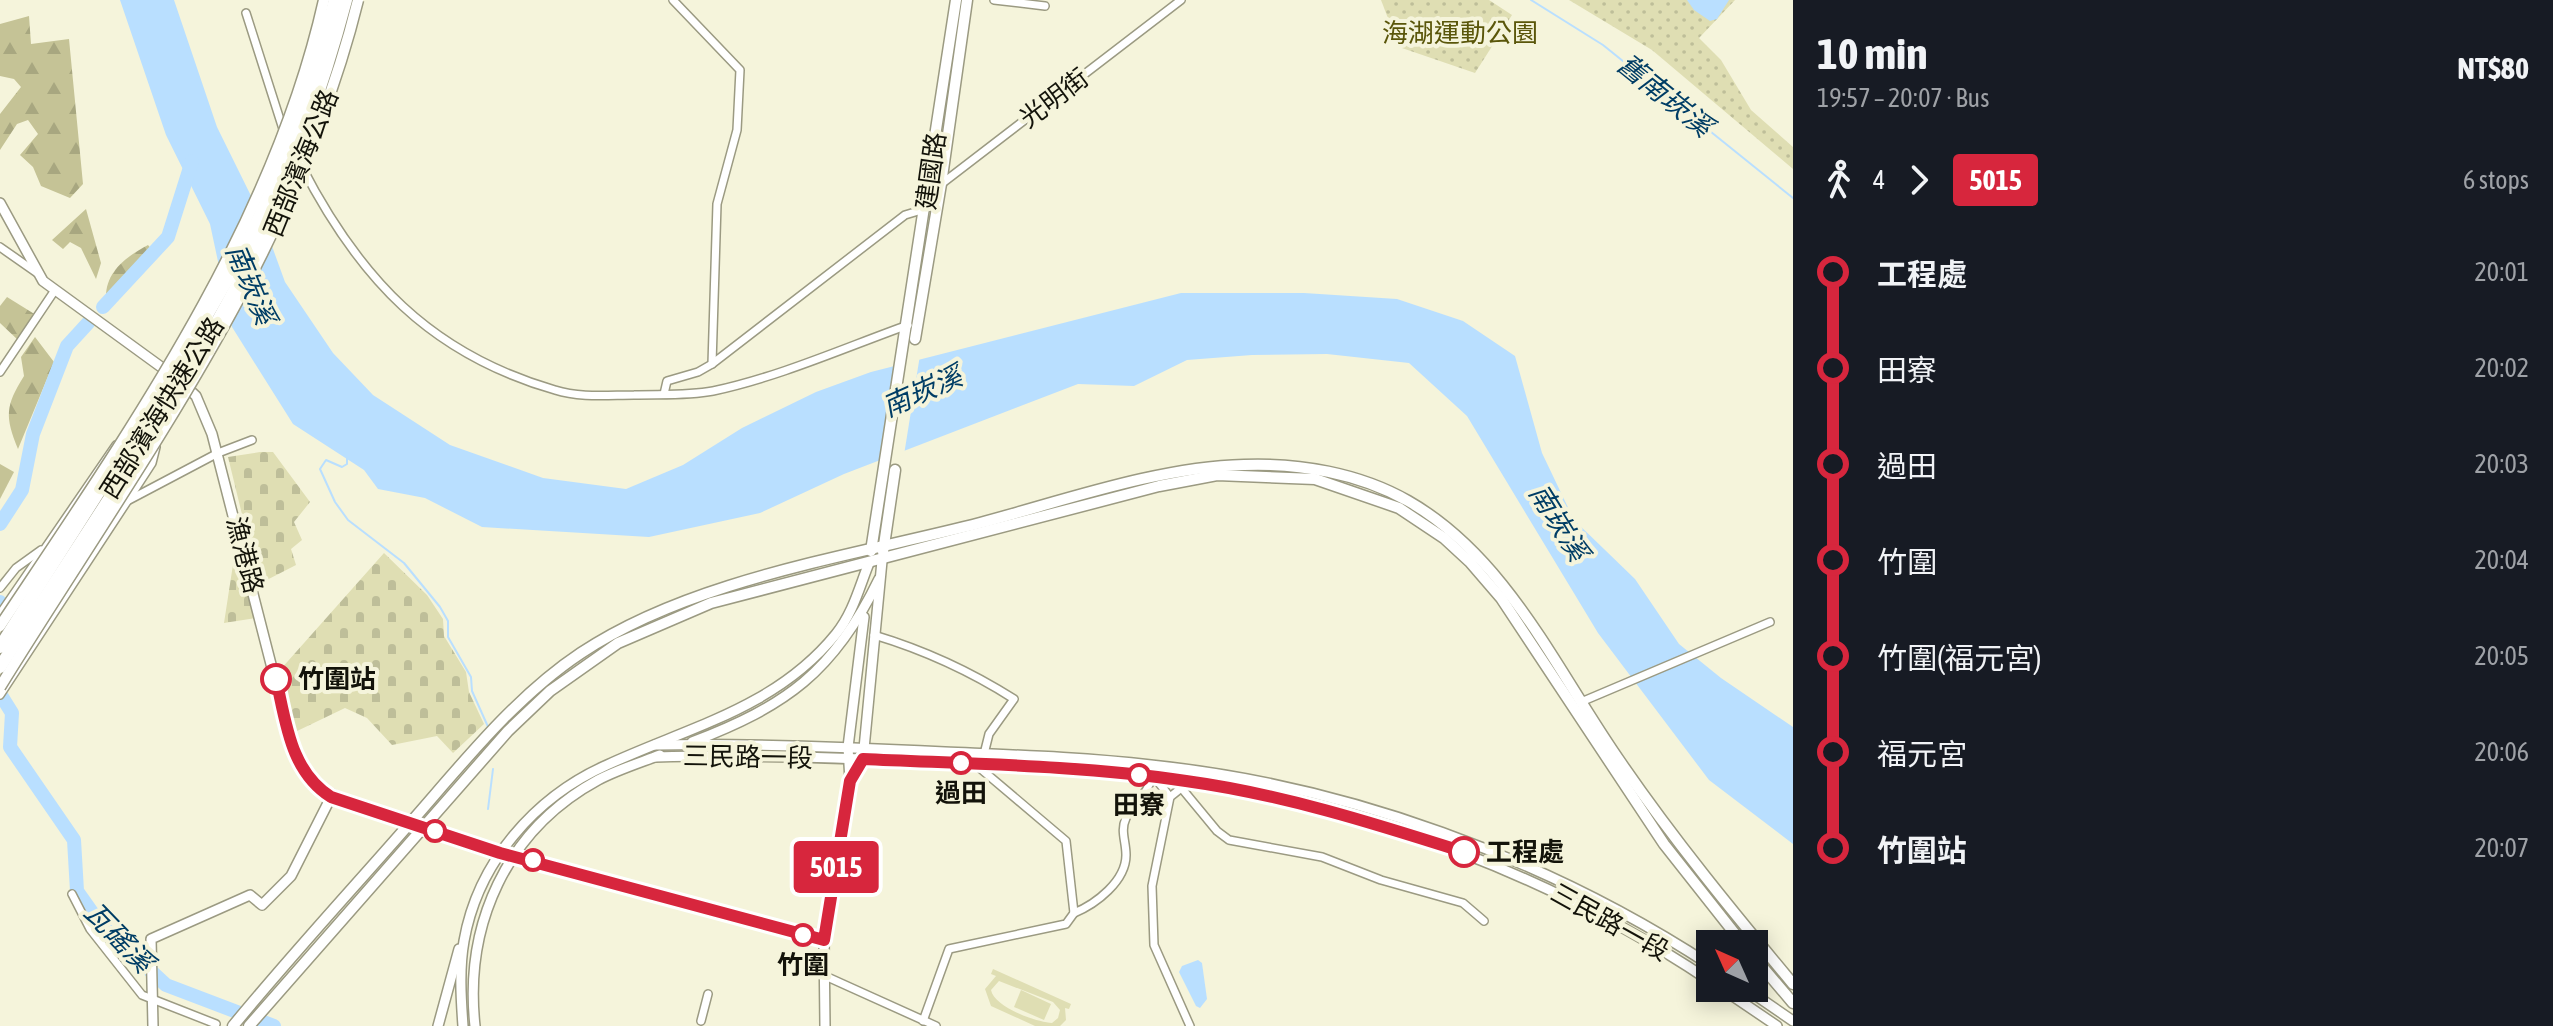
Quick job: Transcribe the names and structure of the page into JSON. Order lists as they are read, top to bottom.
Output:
{
  "streets": {
    "highway": ["西部濱海快速公路"],
    "main road": ["西部濱海公路", "建國路"],
    "street": ["光明街", "漁港路", "三民路一段"]
  },
  "crossings": [
    ["光明街", "建國路"]
  ],
  "water": ["舊南崁溪", "南崁溪", "瓦磘溪"],
  "parks": ["海湖運動公園"],
  "places": [
    "竹圍站",
    "過田",
    "田寮",
    "工程處",
    "竹圍"
  ],
  "lines": ["bus line 5015"],
  "north": "top left",
  "page": {
    "on_map": "5015",
    "heading": ["10 min", "19:57 – 20:07 · Bus", "NT$80"],
    "legs": ["4", "5015", "6 stops"],
    "list": [
      {
        "name": "工程處",
        "value": "20:01"
      },
      {
        "name": "田寮",
        "value": "20:02"
      },
      {
        "name": "過田",
        "value": "20:03"
      },
      {
        "name": "竹圍",
        "value": "20:04"
      },
      {
        "name": "竹圍(福元宮)",
        "value": "20:05"
      },
      {
        "name": "福元宮",
        "value": "20:06"
      },
      {
        "name": "竹圍站",
        "value": "20:07"
      }
    ]
  }
}
